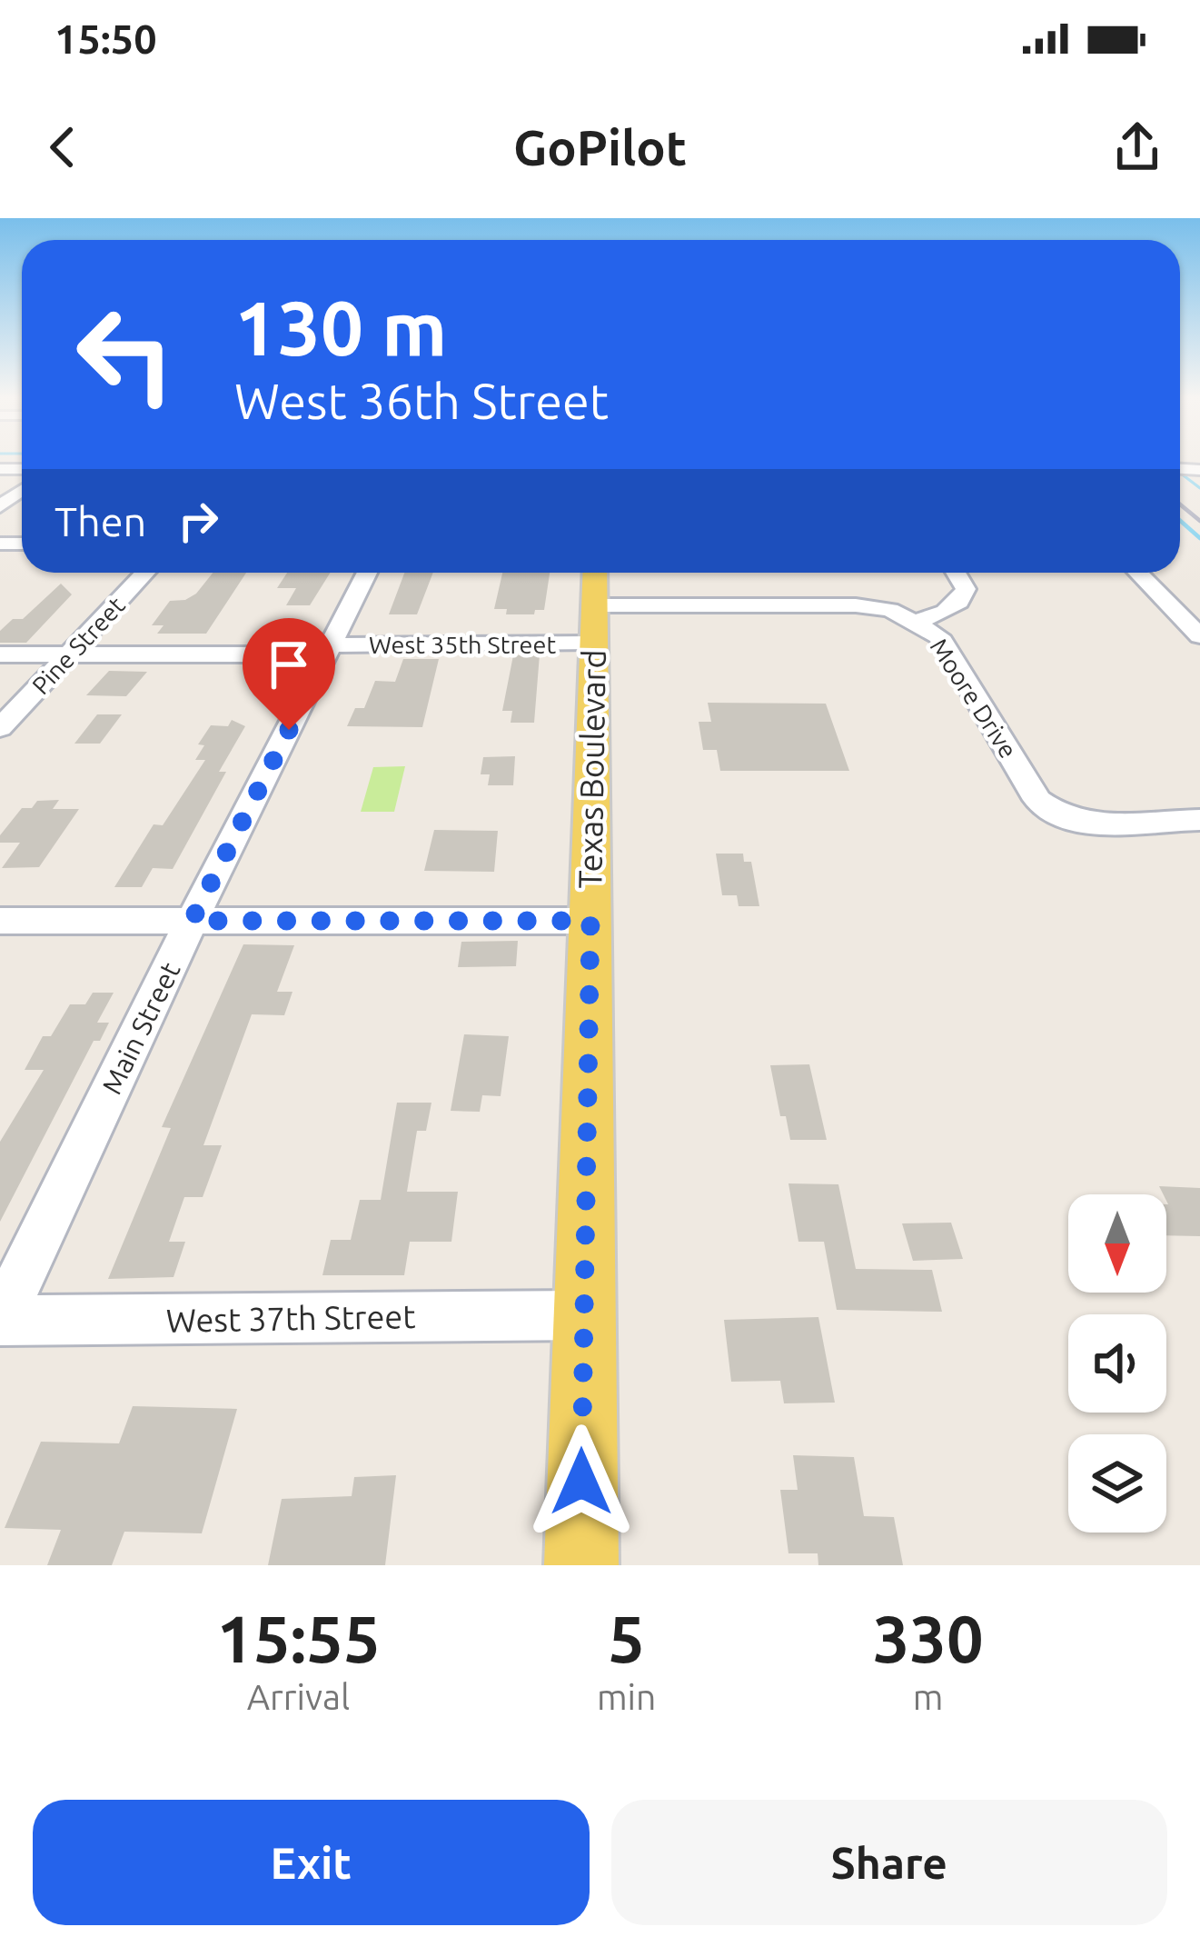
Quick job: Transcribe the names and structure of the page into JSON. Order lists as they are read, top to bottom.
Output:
{
  "streets": {
    "main road": ["Texas Boulevard"],
    "street": [
      "West 35th Street",
      "Pine Street",
      "Moore Drive",
      "Main Street",
      "West 37th Street"
    ]
  },
  "crossings": [
    ["West 35th Street", "Pine Street"],
    ["West 35th Street", "Moore Drive"],
    ["West 35th Street", "Texas Boulevard"],
    ["West 35th Street", "Main Street"],
    ["Moore Drive", "Texas Boulevard"],
    ["Texas Boulevard", "West 37th Street"],
    ["Main Street", "West 37th Street"]
  ],
  "north": "bottom",
  "page": {
    "status": "15:50",
    "header": "GoPilot",
    "turn": ["130 m", "West 36th Street"],
    "then": "Then",
    "eta": [
      "15:55",
      "Arrival",
      "5",
      "min",
      "330",
      "m"
    ],
    "buttons": ["Exit", "Share"]
  }
}
